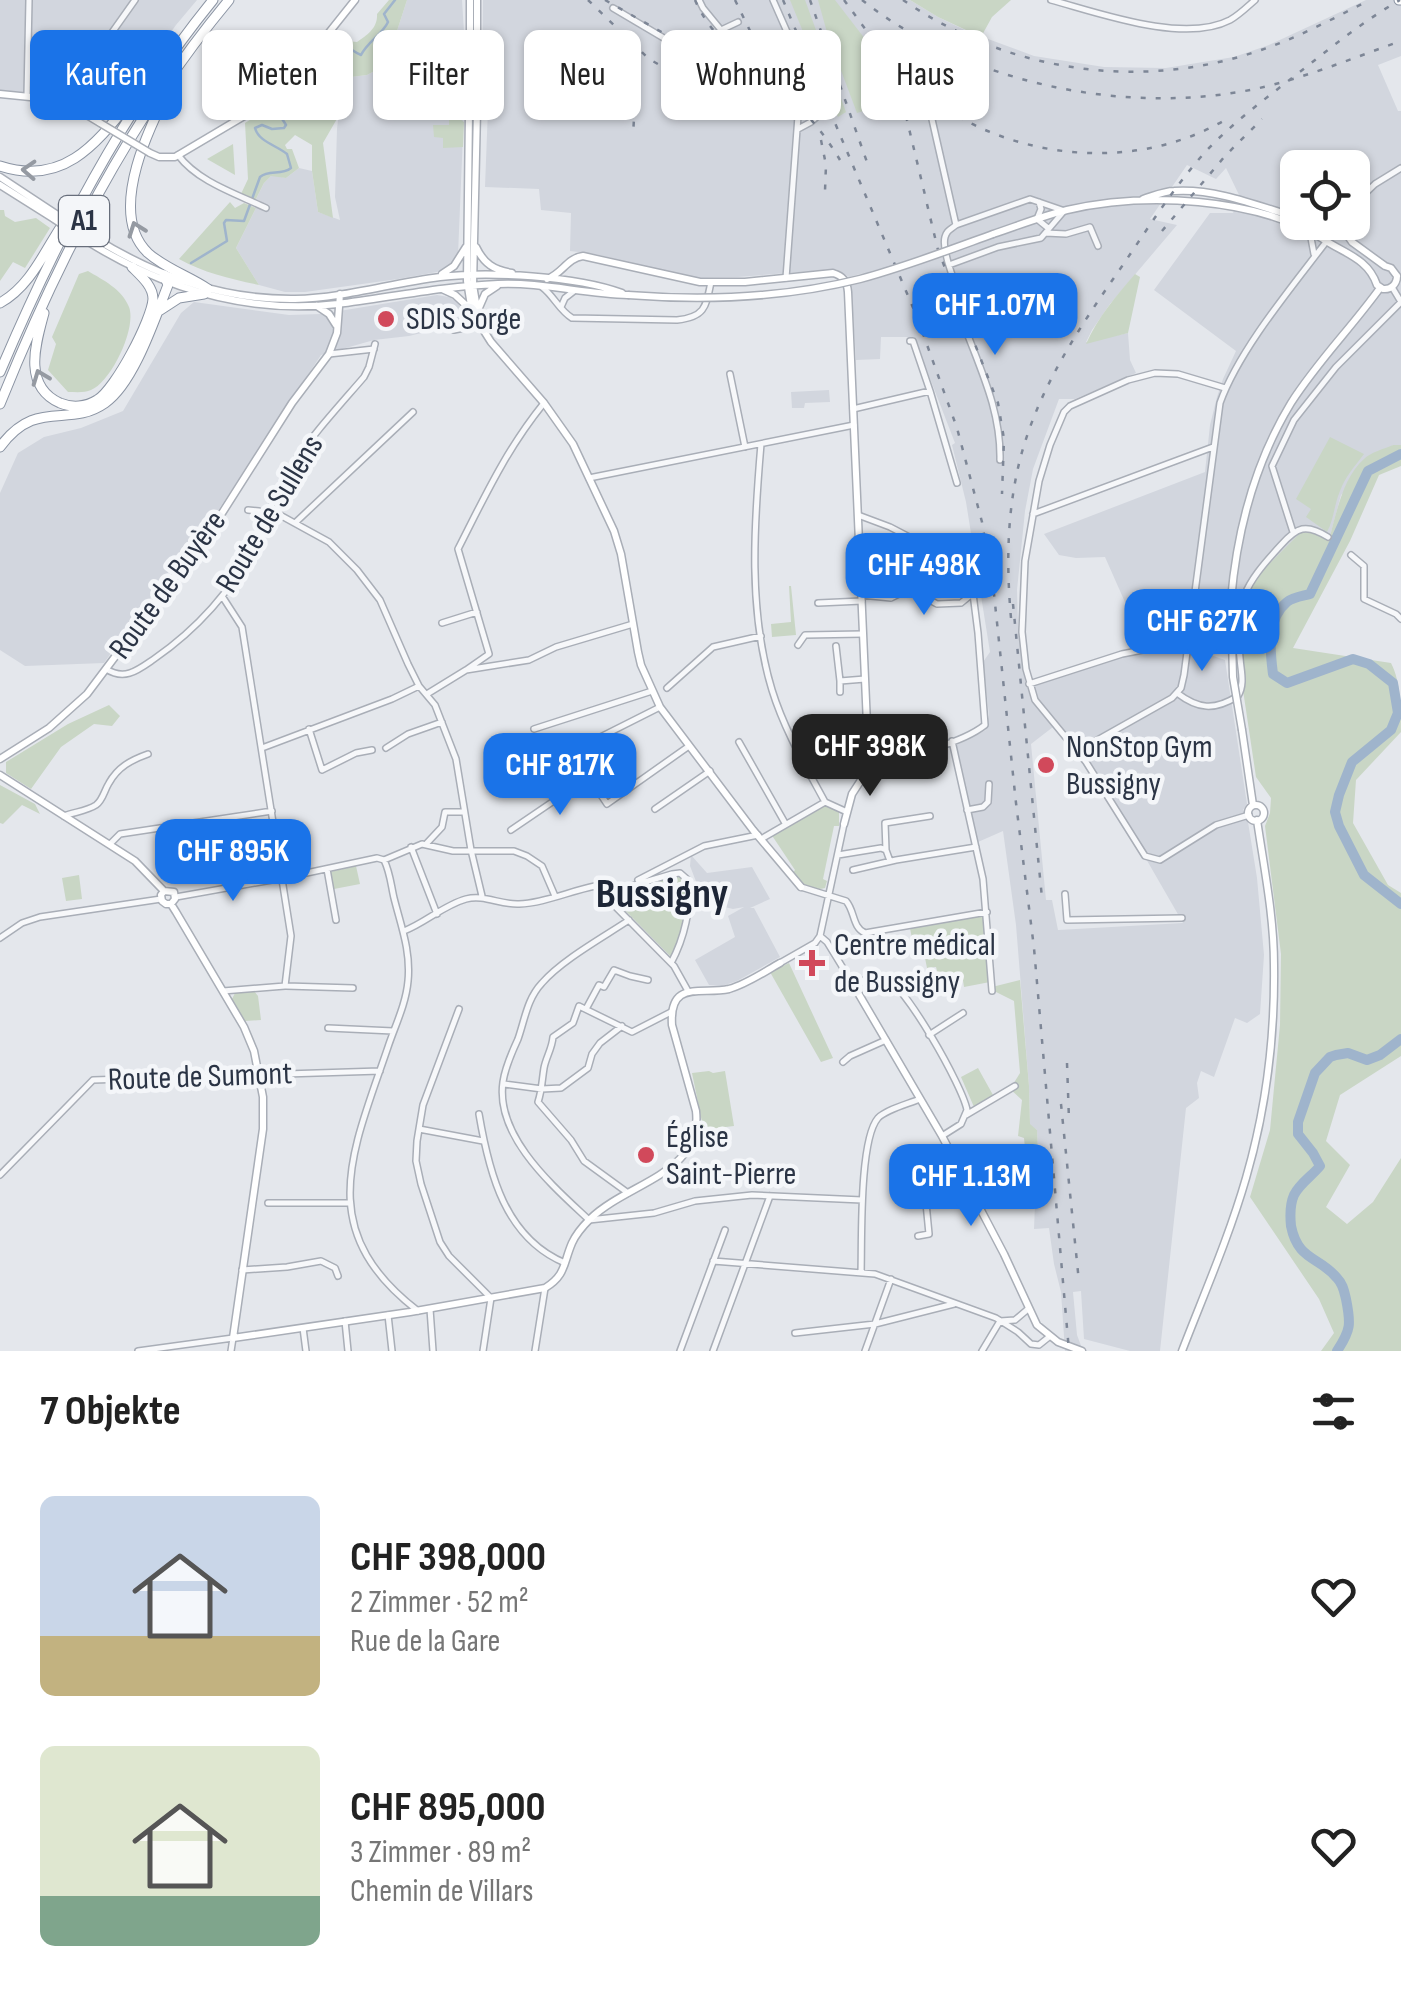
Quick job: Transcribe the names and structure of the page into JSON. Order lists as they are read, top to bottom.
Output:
{
  "streets": {
    "highway": ["A1"],
    "main road": ["Route de Buyère"],
    "street": ["Route de Sullens", "Route de Sumont"]
  },
  "crossings": [
    ["Route de Sullens", "Route de Buyère"]
  ],
  "districts": ["Bussigny"],
  "places": {
    "other": ["SDIS Sorge", "NonStop Gym Bussigny", "Église Saint-Pierre"],
    "health": ["Centre médical de Bussigny"]
  },
  "page": {
    "chip": [
      "Kaufen",
      "Mieten",
      "Filter",
      "Neu",
      "Wohnung",
      "Haus"
    ],
    "price": [
      "CHF 1.07M",
      "CHF 498K",
      "CHF 627K",
      "CHF 398K",
      "CHF 817K",
      "CHF 895K",
      "CHF 1.13M"
    ],
    "heading": "7 Objekte",
    "list": [
      {
        "name": "CHF 398,000",
        "note": "2 Zimmer · 52 m² · Rue de la Gare"
      },
      {
        "name": "CHF 895,000",
        "note": "3 Zimmer · 89 m² · Chemin de Villars"
      }
    ]
  }
}
